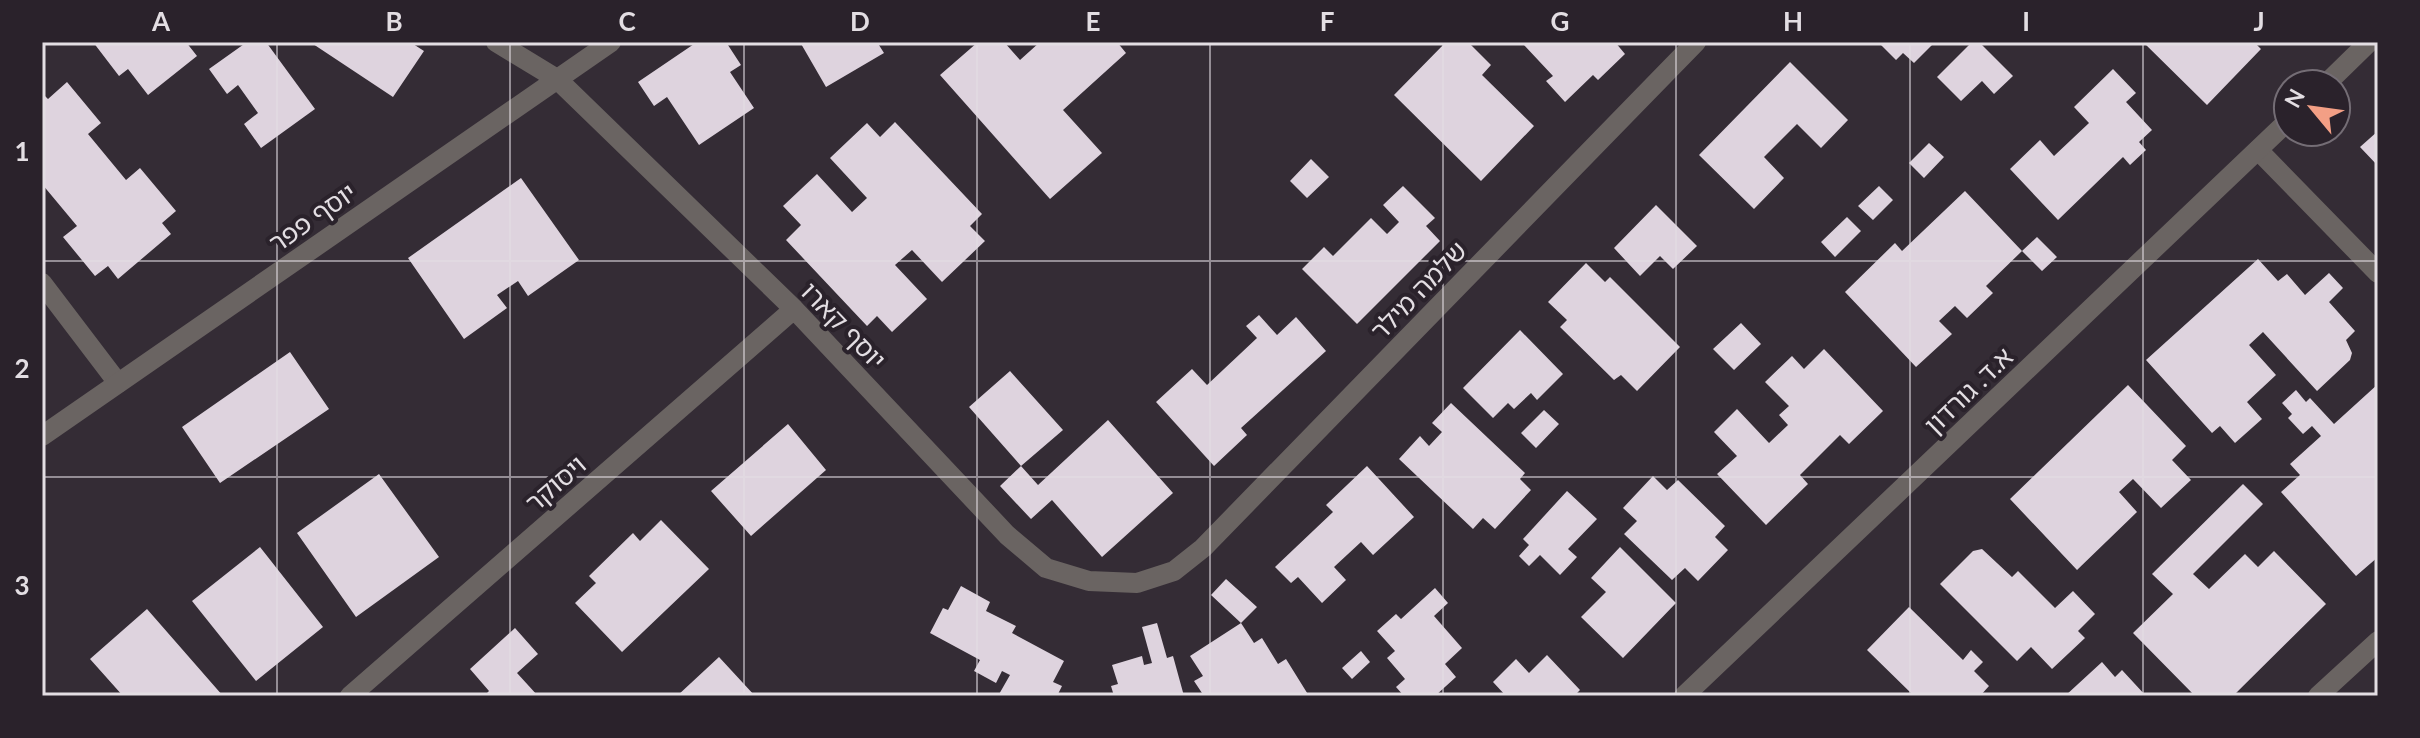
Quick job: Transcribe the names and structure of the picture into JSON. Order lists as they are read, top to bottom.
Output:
{
  "streets": {
    "street": [
      "יוסף פפר",
      "שלמה מילר",
      "יוסף קארו",
      "א.ד. גורדון",
      "ויסוקר"
    ]
  },
  "crossings": [
    ["יוסף פפר", "יוסף קארו"],
    ["שלמה מילר", "יוסף קארו"],
    ["יוסף קארו", "ויסוקר"]
  ],
  "north": "top left",
  "grid": {
    "columns": [
      "A",
      "B",
      "C",
      "D",
      "E",
      "F",
      "G",
      "H",
      "I",
      "J"
    ],
    "rows": ["1", "2", "3"]
  }
}
